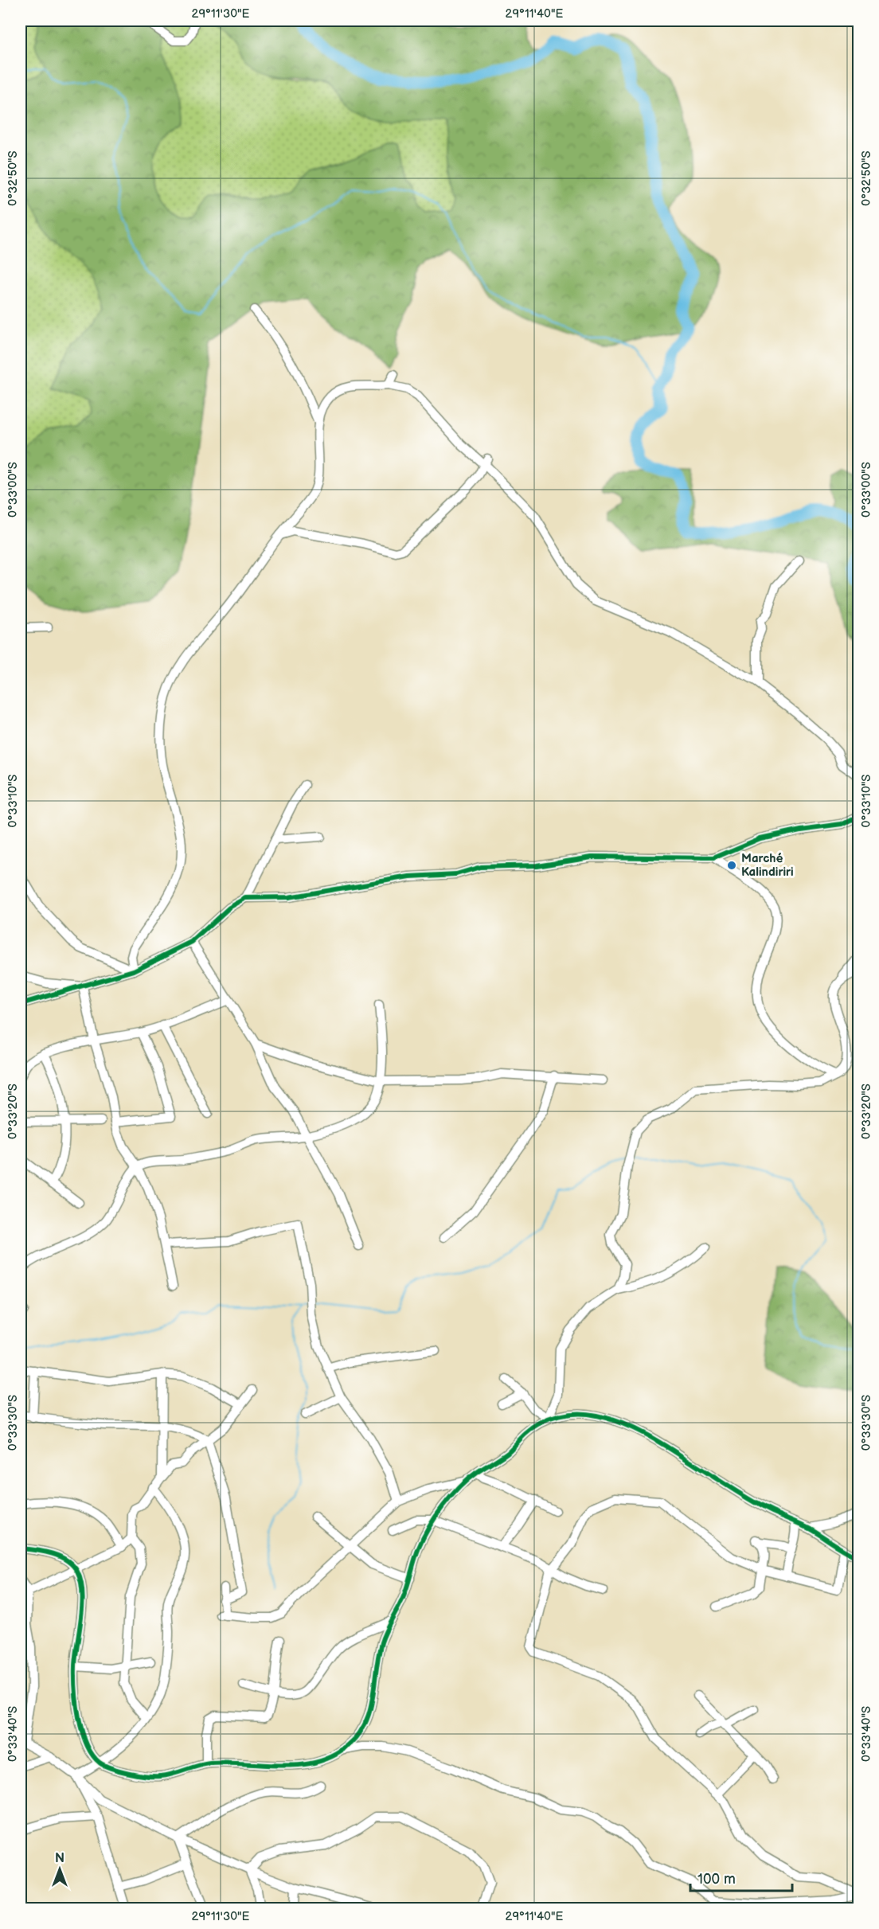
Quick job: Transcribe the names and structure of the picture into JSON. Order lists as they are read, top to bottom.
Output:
{
  "places": ["Marché Kalindiriri"],
  "scale_bar": "100 m",
  "north": "top",
  "coordinates": [
    "29°11'30\"E",
    "29°11'40\"E",
    "0°32'50\"S",
    "0°33'00\"S",
    "0°33'10\"S",
    "0°33'20\"S",
    "0°33'30\"S",
    "0°33'40\"S"
  ]
}
